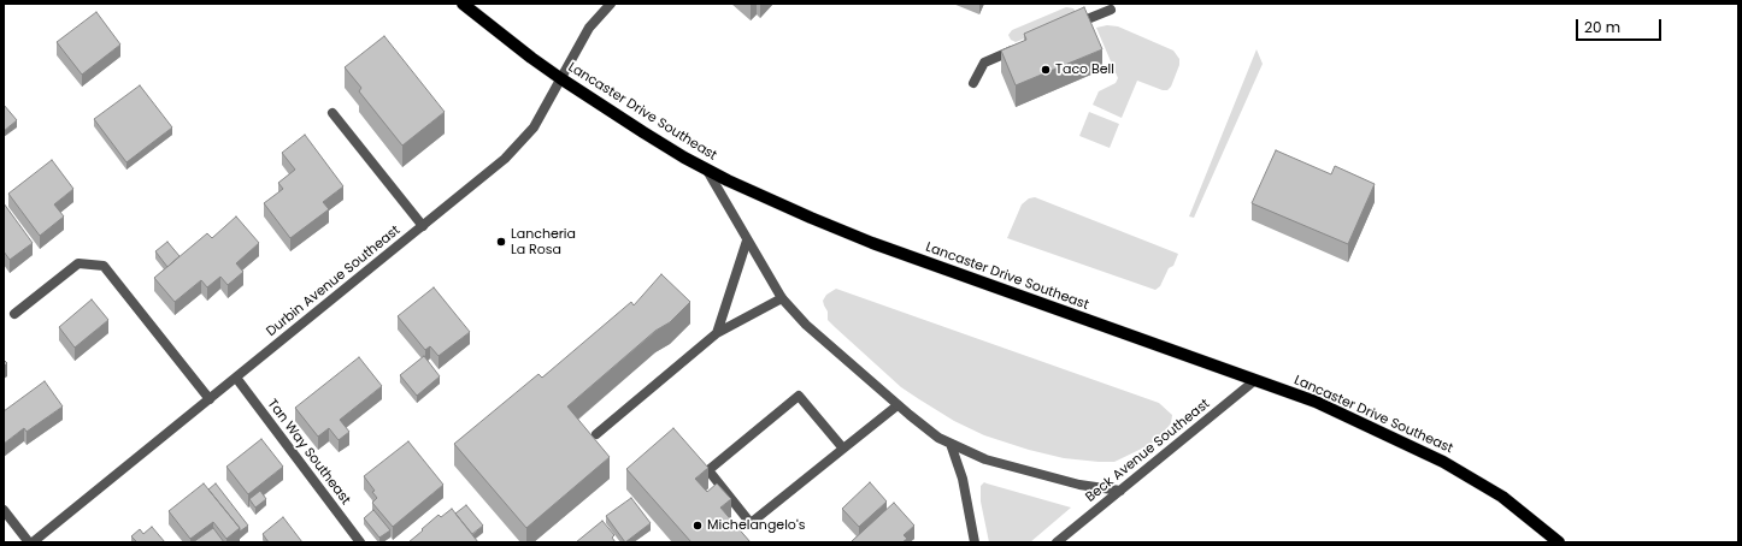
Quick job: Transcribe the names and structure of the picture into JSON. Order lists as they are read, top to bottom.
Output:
{
  "streets": {
    "main road": ["Lancaster Drive Southeast"],
    "street": ["Durbin Avenue Southeast", "Beck Avenue Southeast", "Tan Way Southeast"]
  },
  "crossings": [
    ["Lancaster Drive Southeast", "Durbin Avenue Southeast"],
    ["Lancaster Drive Southeast", "Beck Avenue Southeast"],
    ["Durbin Avenue Southeast", "Tan Way Southeast"]
  ],
  "places": ["Taco Bell", "Lancheria La Rosa", "Michelangelo's"],
  "scale_bar": "20 m"
}
